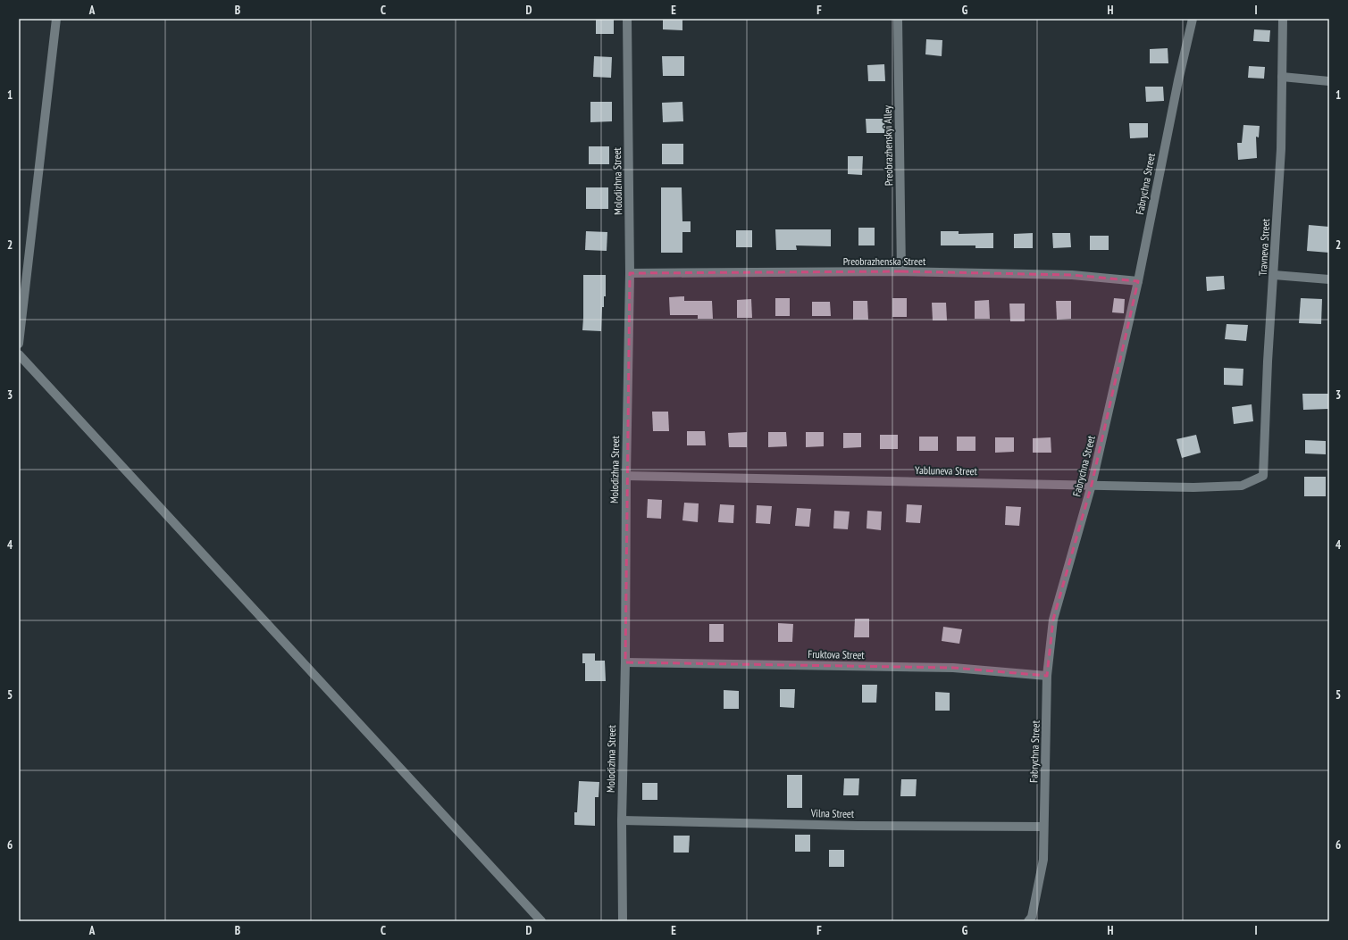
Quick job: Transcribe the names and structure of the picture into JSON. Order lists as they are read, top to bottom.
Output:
{
  "streets": {
    "street": [
      "Preobrazhenskyi Alley",
      "Molodizhna Street",
      "Fabrychna Street",
      "Travneva Street",
      "Preobrazhenska Street",
      "Yabluneva Street",
      "Fruktova Street",
      "Vilna Street"
    ]
  },
  "crossings": [
    ["Preobrazhenskyi Alley", "Preobrazhenska Street"],
    ["Molodizhna Street", "Preobrazhenska Street"],
    ["Molodizhna Street", "Yabluneva Street"],
    ["Molodizhna Street", "Fruktova Street"],
    ["Molodizhna Street", "Vilna Street"],
    ["Fabrychna Street", "Preobrazhenska Street"],
    ["Fabrychna Street", "Yabluneva Street"],
    ["Fabrychna Street", "Fruktova Street"],
    ["Fabrychna Street", "Vilna Street"],
    ["Travneva Street", "Yabluneva Street"]
  ],
  "grid": {
    "columns": [
      "A",
      "B",
      "C",
      "D",
      "E",
      "F",
      "G",
      "H",
      "I"
    ],
    "rows": [
      "1",
      "2",
      "3",
      "4",
      "5",
      "6"
    ]
  }
}
